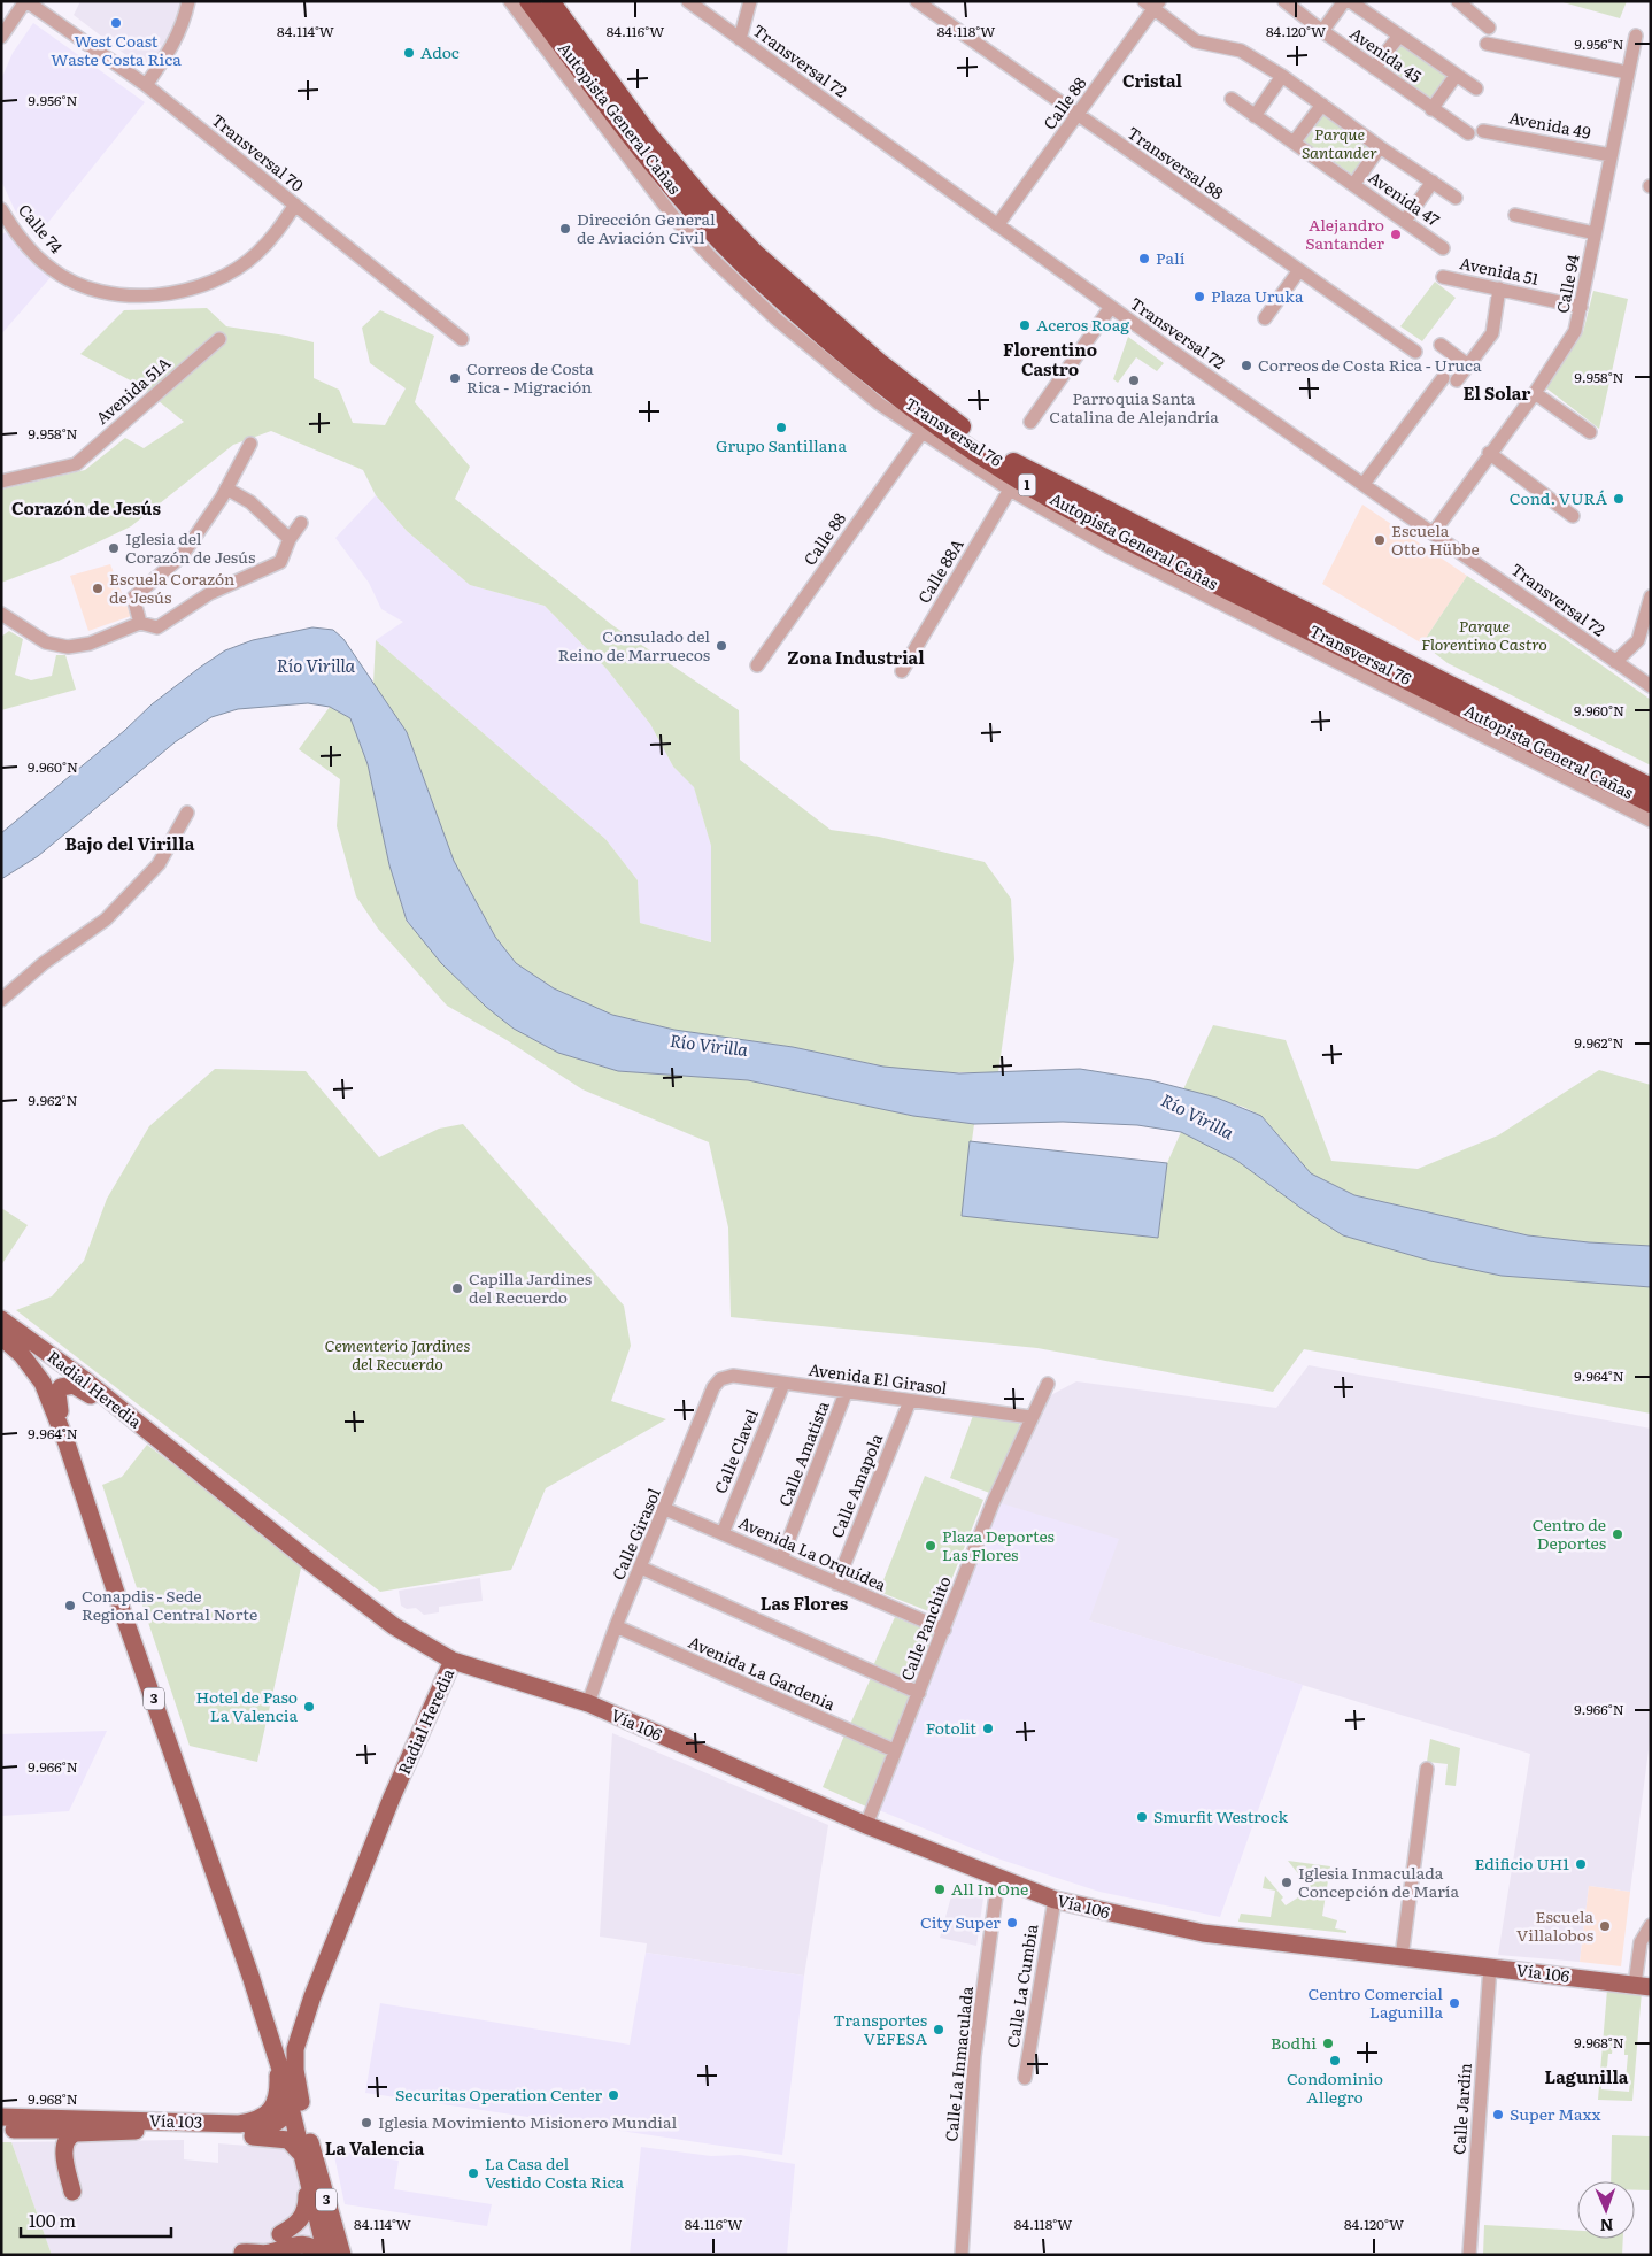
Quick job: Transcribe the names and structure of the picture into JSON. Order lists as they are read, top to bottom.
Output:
{
  "streets": {
    "highway": ["Autopista General Cañas", "1"],
    "main road": [
      "Radial Heredia",
      "3",
      "Vía 106",
      "Vía 103"
    ],
    "street": [
      "Avenida 45",
      "Transversal 72",
      "Calle 88",
      "Avenida 49",
      "Transversal 70",
      "Transversal 88",
      "Avenida 47",
      "Calle 74",
      "Avenida 51",
      "Calle 94",
      "Avenida 51A",
      "Transversal 76",
      "Calle 88A",
      "Avenida El Girasol",
      "Calle Clavel",
      "Calle Amatista",
      "Calle Amapola",
      "Calle Girasol",
      "Avenida La Orquídea",
      "Calle Panchito",
      "Avenida La Gardenia",
      "Calle La Cumbia",
      "Calle La Inmaculada",
      "Calle Jardín"
    ]
  },
  "crossings": [
    ["Transversal 72", "Calle 88"],
    ["Transversal 72", "Calle 94"],
    ["Calle 88", "Transversal 88"],
    ["Calle 88", "Transversal 76"],
    ["Avenida 49", "Calle 94"],
    ["Transversal 70", "Calle 74"],
    ["Avenida 51", "Calle 94"],
    ["Transversal 76", "Calle 88A"],
    ["Avenida El Girasol", "Calle Clavel"],
    ["Avenida El Girasol", "Calle Amatista"],
    ["Avenida El Girasol", "Calle Amapola"],
    ["Avenida El Girasol", "Calle Girasol"],
    ["Avenida El Girasol", "Calle Panchito"],
    ["Radial Heredia", "Vía 106"],
    ["Radial Heredia", "Vía 103"],
    ["Calle Clavel", "Avenida La Orquídea"],
    ["Calle Amatista", "Avenida La Orquídea"],
    ["Calle Amapola", "Avenida La Orquídea"],
    ["Calle Girasol", "Avenida La Orquídea"],
    ["Calle Girasol", "Avenida La Gardenia"],
    ["Calle Girasol", "Vía 106"],
    ["Avenida La Orquídea", "Calle Panchito"],
    ["Calle Panchito", "Avenida La Gardenia"],
    ["Calle Panchito", "Vía 106"],
    ["Vía 106", "Calle La Cumbia"],
    ["Vía 106", "Calle La Inmaculada"],
    ["Vía 106", "Calle Jardín"]
  ],
  "districts": [
    "Cristal",
    "Florentino Castro",
    "El Solar",
    "Corazón de Jesús",
    "Zona Industrial",
    "Bajo del Virilla",
    "Las Flores",
    "Lagunilla",
    "La Valencia"
  ],
  "water": ["Río Virilla"],
  "parks": ["Parque Santander", "Parque Florentino Castro", "Cementerio Jardines del Recuerdo"],
  "places": [
    "West Coast Waste Costa Rica",
    "Adoc",
    "Dirección General de Aviación Civil",
    "Alejandro Santander",
    "Palí",
    "Plaza Uruka",
    "Aceros Roag",
    "Correos de Costa Rica - Uruca",
    "Correos de Costa Rica - Migración",
    "Parroquia Santa Catalina de Alejandría",
    "Grupo Santillana",
    "Cond. VURÁ",
    "Escuela Otto Hübbe",
    "Iglesia del Corazón de Jesús",
    "Escuela Corazón de Jesús",
    "Consulado del Reino de Marruecos",
    "Capilla Jardines del Recuerdo",
    "Centro de Deportes",
    "Plaza Deportes Las Flores",
    "Conapdis - Sede Regional Central Norte",
    "Hotel de Paso La Valencia",
    "Fotolit",
    "Smurfit Westrock",
    "Edificio UH1",
    "Iglesia Inmaculada Concepción de María",
    "All In One",
    "City Super",
    "Escuela Villalobos",
    "Centro Comercial Lagunilla",
    "Transportes VEFESA",
    "Bodhi",
    "Condominio Allegro",
    "Securitas Operation Center",
    "Super Maxx",
    "Iglesia Movimiento Misionero Mundial",
    "La Casa del Vestido Costa Rica"
  ],
  "scale_bar": "100 m",
  "north": "bottom",
  "coordinates": [
    "84.114°W",
    "84.116°W",
    "84.118°W",
    "84.120°W",
    "9.956°N",
    "9.958°N",
    "9.960°N",
    "9.962°N",
    "9.964°N",
    "9.966°N",
    "9.968°N"
  ]
}
